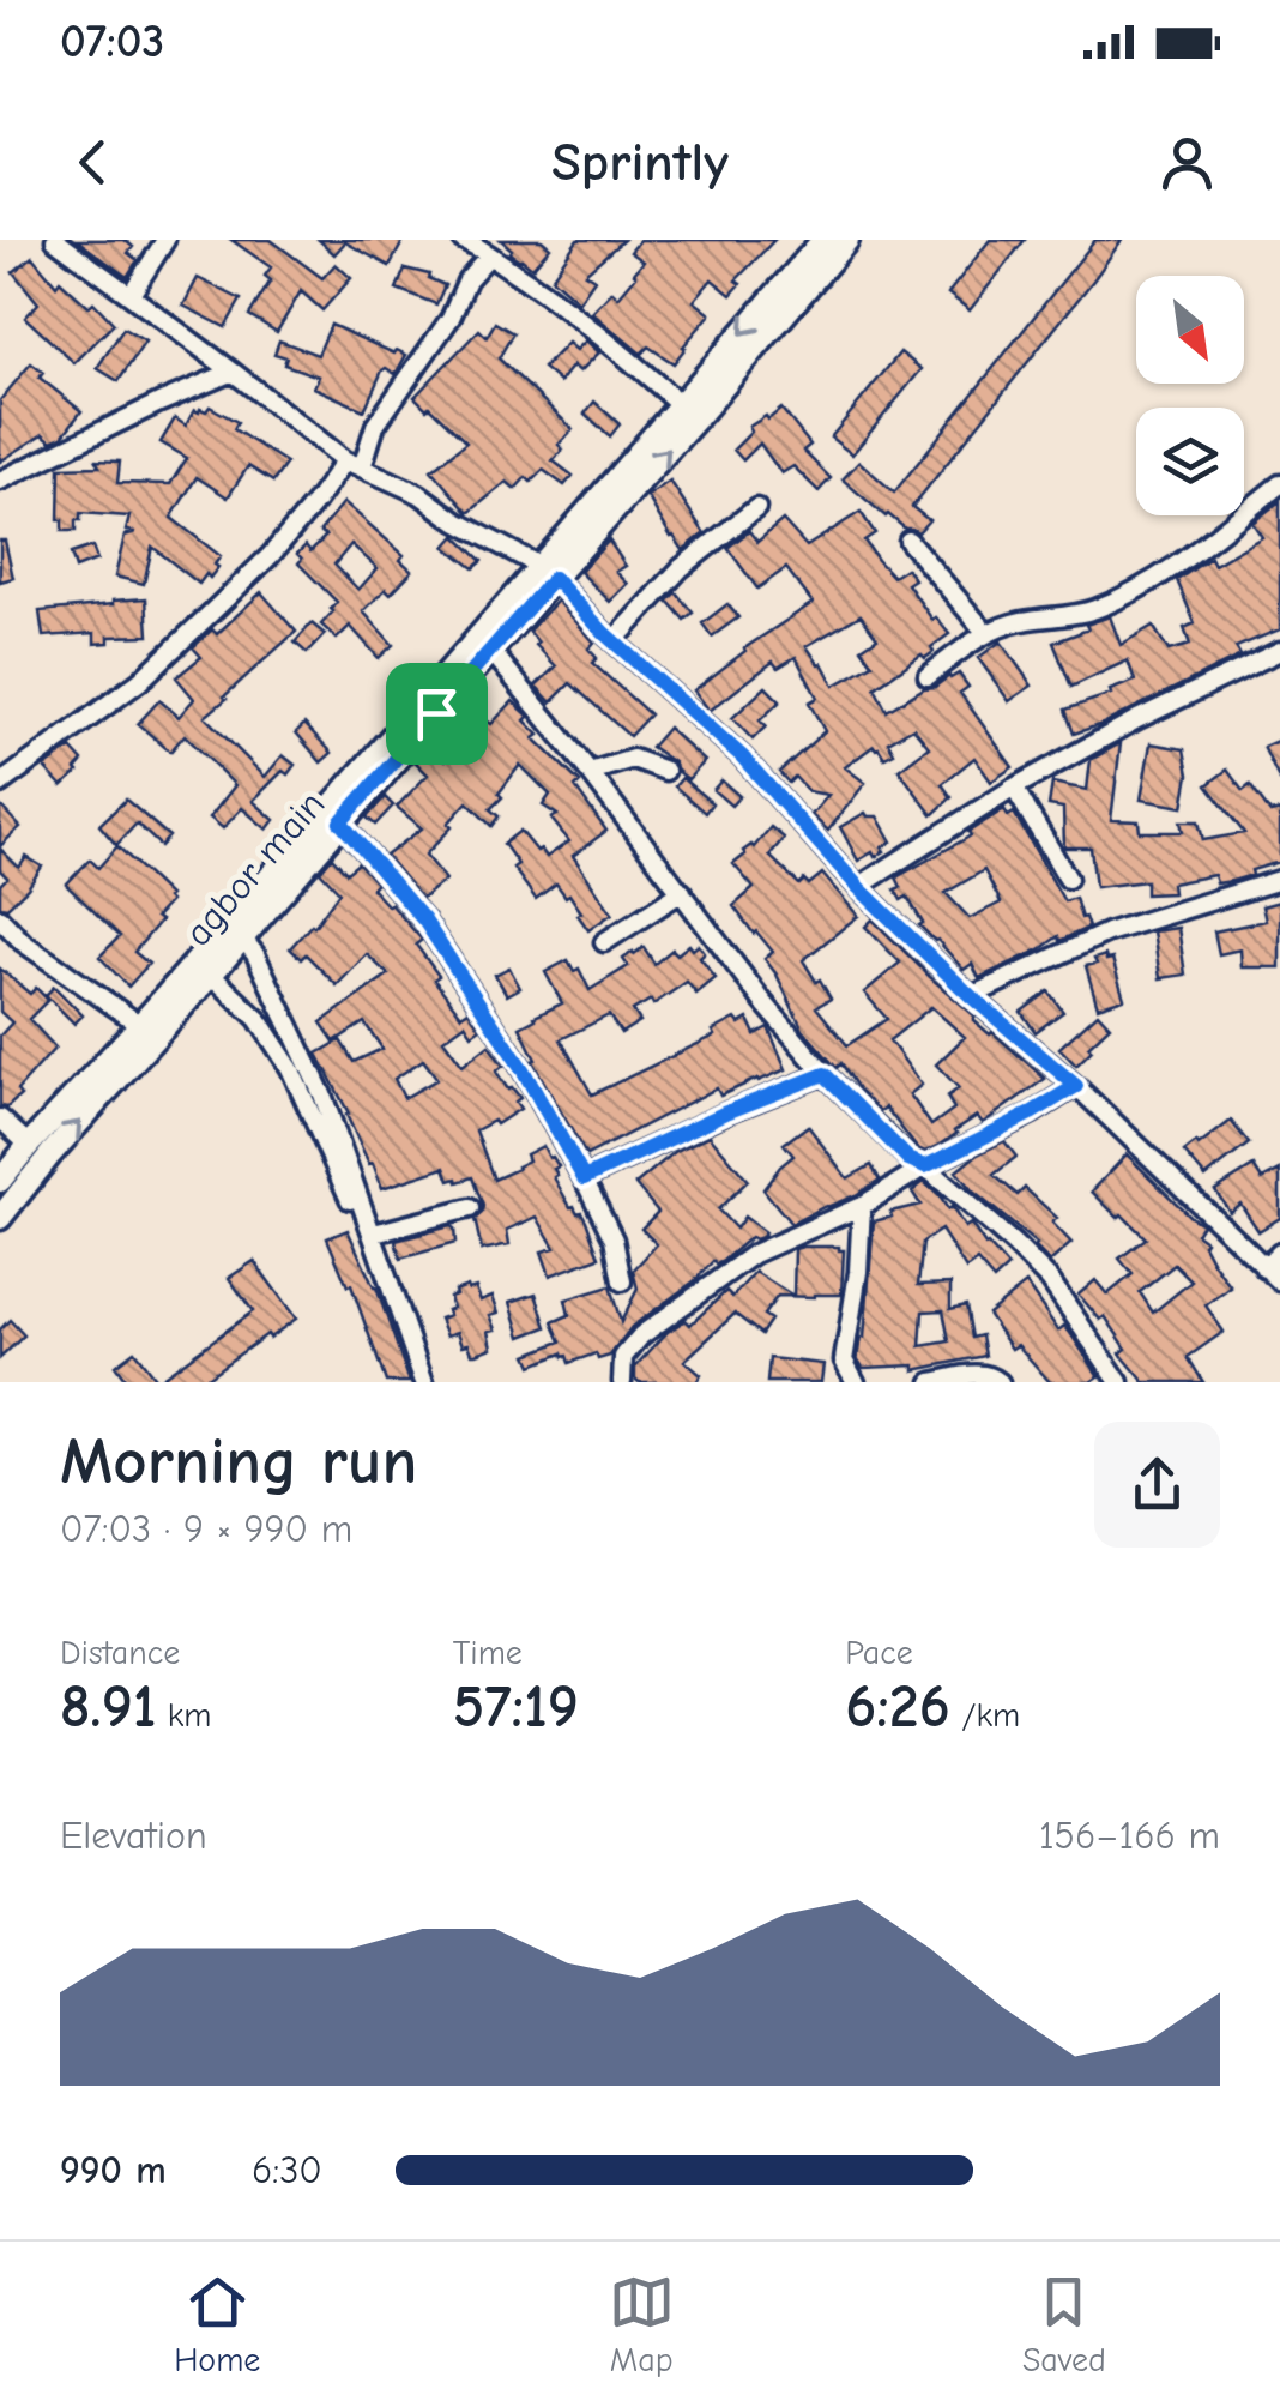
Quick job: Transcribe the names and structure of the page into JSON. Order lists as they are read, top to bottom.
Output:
{
  "streets": {
    "main road": ["agbor main"]
  },
  "north": "bottom right",
  "page": {
    "status": "07:03",
    "header": "Sprintly",
    "heading": ["Morning run", "07:03 · 9 × 990 m"],
    "stats": [
      ["Distance", "8.91 km"],
      ["Time", "57:19"],
      ["Pace", "6:26 /km"]
    ],
    "chart": ["Elevation", "156–166 m"],
    "list": [
      {
        "name": "990 m",
        "note": "6:30"
      }
    ],
    "tabs": ["Home", "Map", "Saved"]
  }
}
